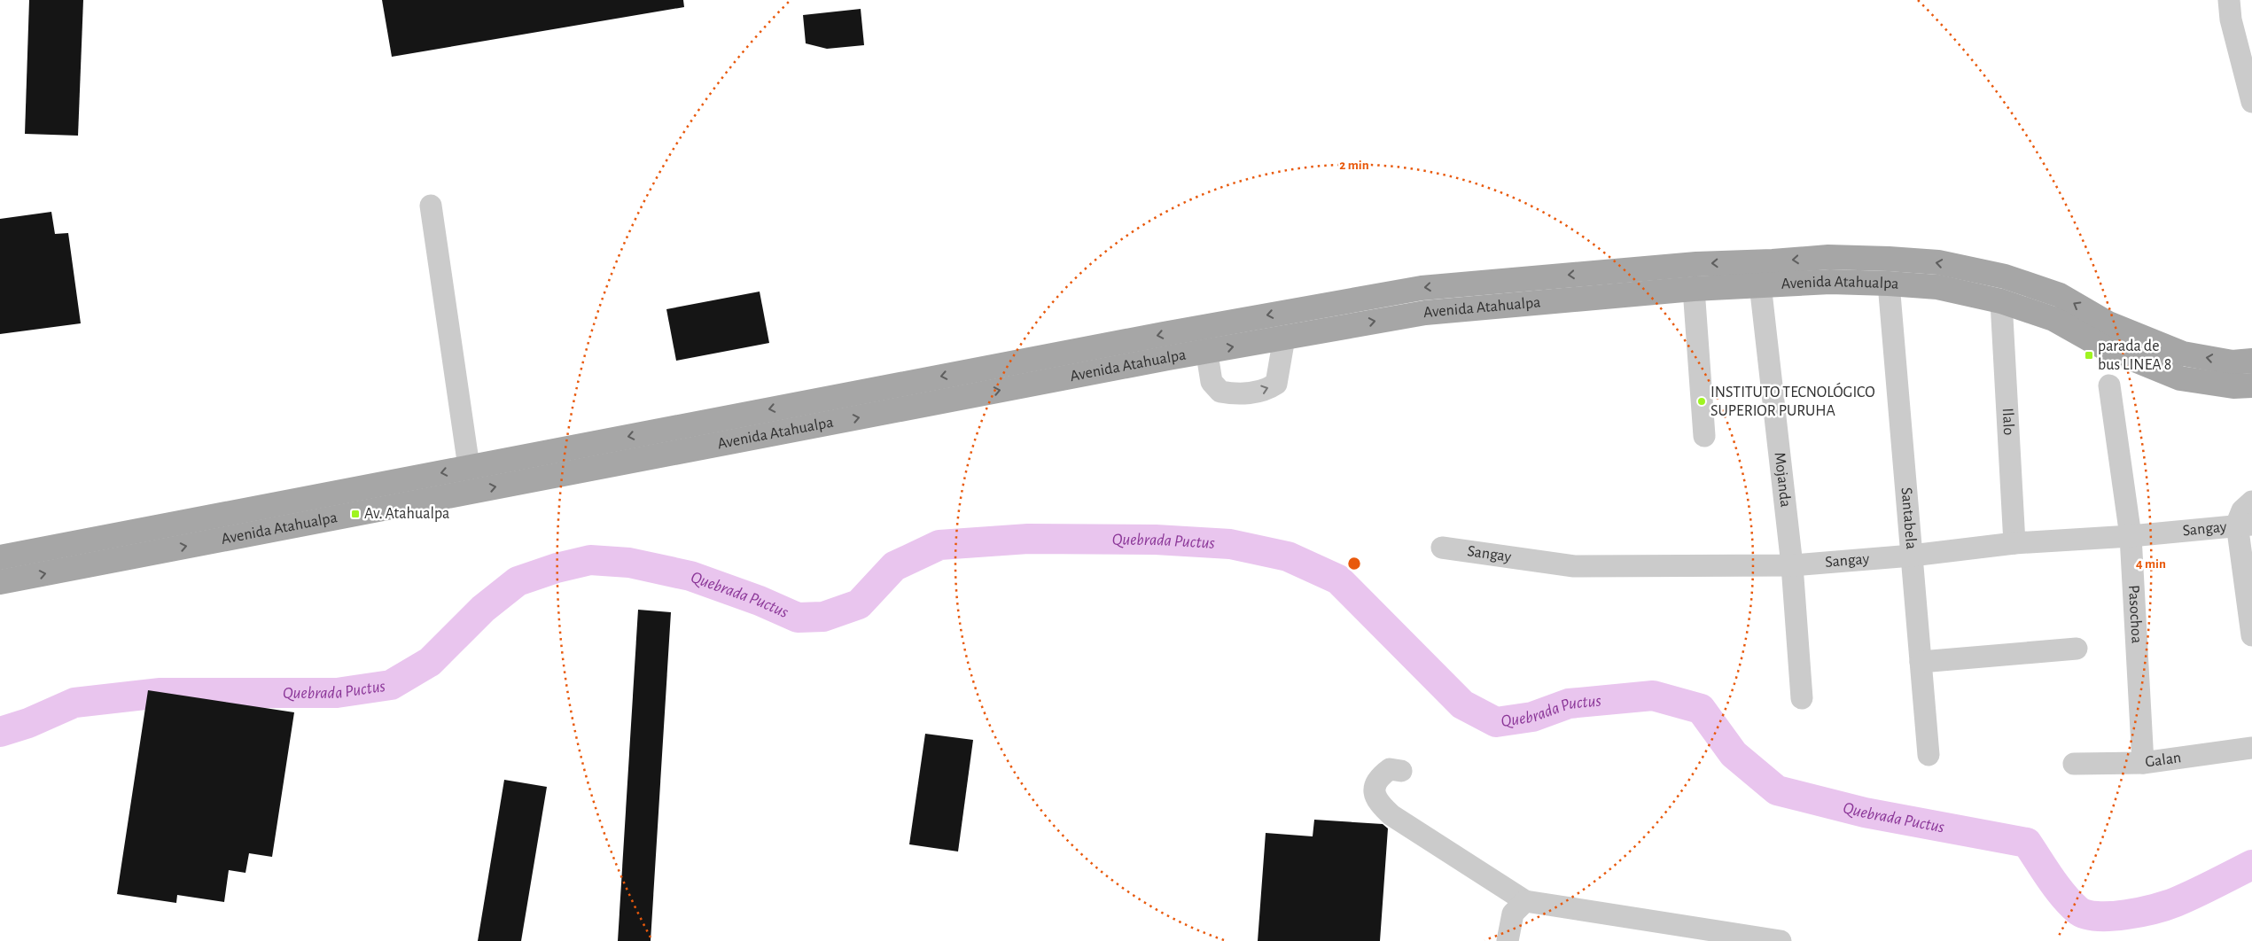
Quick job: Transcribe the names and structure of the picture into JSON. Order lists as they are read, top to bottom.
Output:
{
  "streets": {
    "main road": ["Avenida Atahualpa"],
    "street": [
      "Ilalo",
      "Mojanda",
      "Santabela",
      "Sangay",
      "Pasochoa",
      "Galan"
    ]
  },
  "crossings": [
    ["Avenida Atahualpa", "Ilalo"],
    ["Avenida Atahualpa", "Mojanda"],
    ["Avenida Atahualpa", "Santabela"],
    ["Ilalo", "Sangay"],
    ["Mojanda", "Sangay"],
    ["Santabela", "Sangay"],
    ["Sangay", "Pasochoa"],
    ["Pasochoa", "Galan"]
  ],
  "water": ["Quebrada Puctus"],
  "places": {
    "transit": ["parada de bus LINEA 8", "Av. Atahualpa"],
    "other": ["INSTITUTO TECNOLÓGICO SUPERIOR PURUHA"]
  },
  "rings": ["2 min", "4 min"]
}
